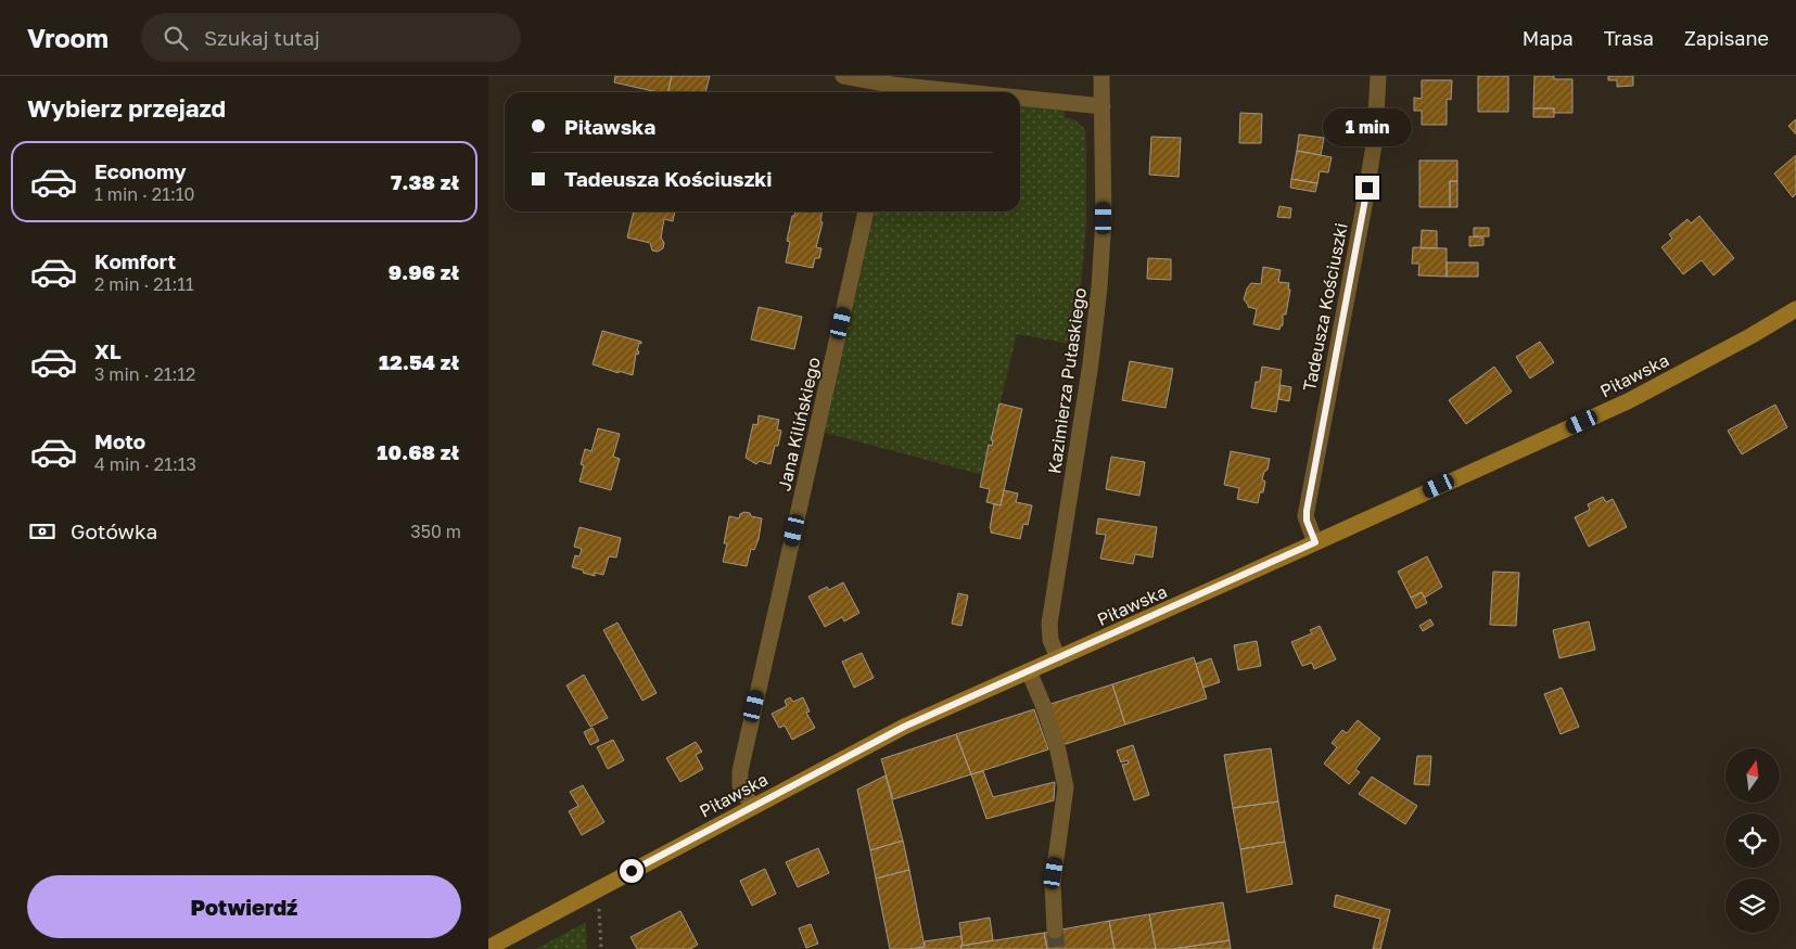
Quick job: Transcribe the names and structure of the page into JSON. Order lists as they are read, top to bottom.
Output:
{
  "streets": {
    "street": [
      "Tadeusza Kościuszki",
      "Piławska",
      "Kazimierza Pułaskiego",
      "Jana Kilińskiego"
    ]
  },
  "crossings": [
    ["Tadeusza Kościuszki", "Piławska"],
    ["Piławska", "Kazimierza Pułaskiego"],
    ["Piławska", "Jana Kilińskiego"]
  ],
  "north": "top",
  "page": {
    "header": "Vroom",
    "search": "Szukaj tutaj",
    "nav": ["Mapa", "Trasa", "Zapisane"],
    "heading": "Wybierz przejazd",
    "banner": ["Piławska", "Tadeusza Kościuszki"],
    "bubble": "1 min",
    "list": [
      {
        "name": "Economy",
        "note": "1 min · 21:10",
        "value": "7.38 zł"
      },
      {
        "name": "Komfort",
        "note": "2 min · 21:11",
        "value": "9.96 zł"
      },
      {
        "name": "XL",
        "note": "3 min · 21:12",
        "value": "12.54 zł"
      },
      {
        "name": "Moto",
        "note": "4 min · 21:13",
        "value": "10.68 zł"
      }
    ],
    "pay": ["Gotówka", "350 m"],
    "buttons": "Potwierdź"
  }
}
